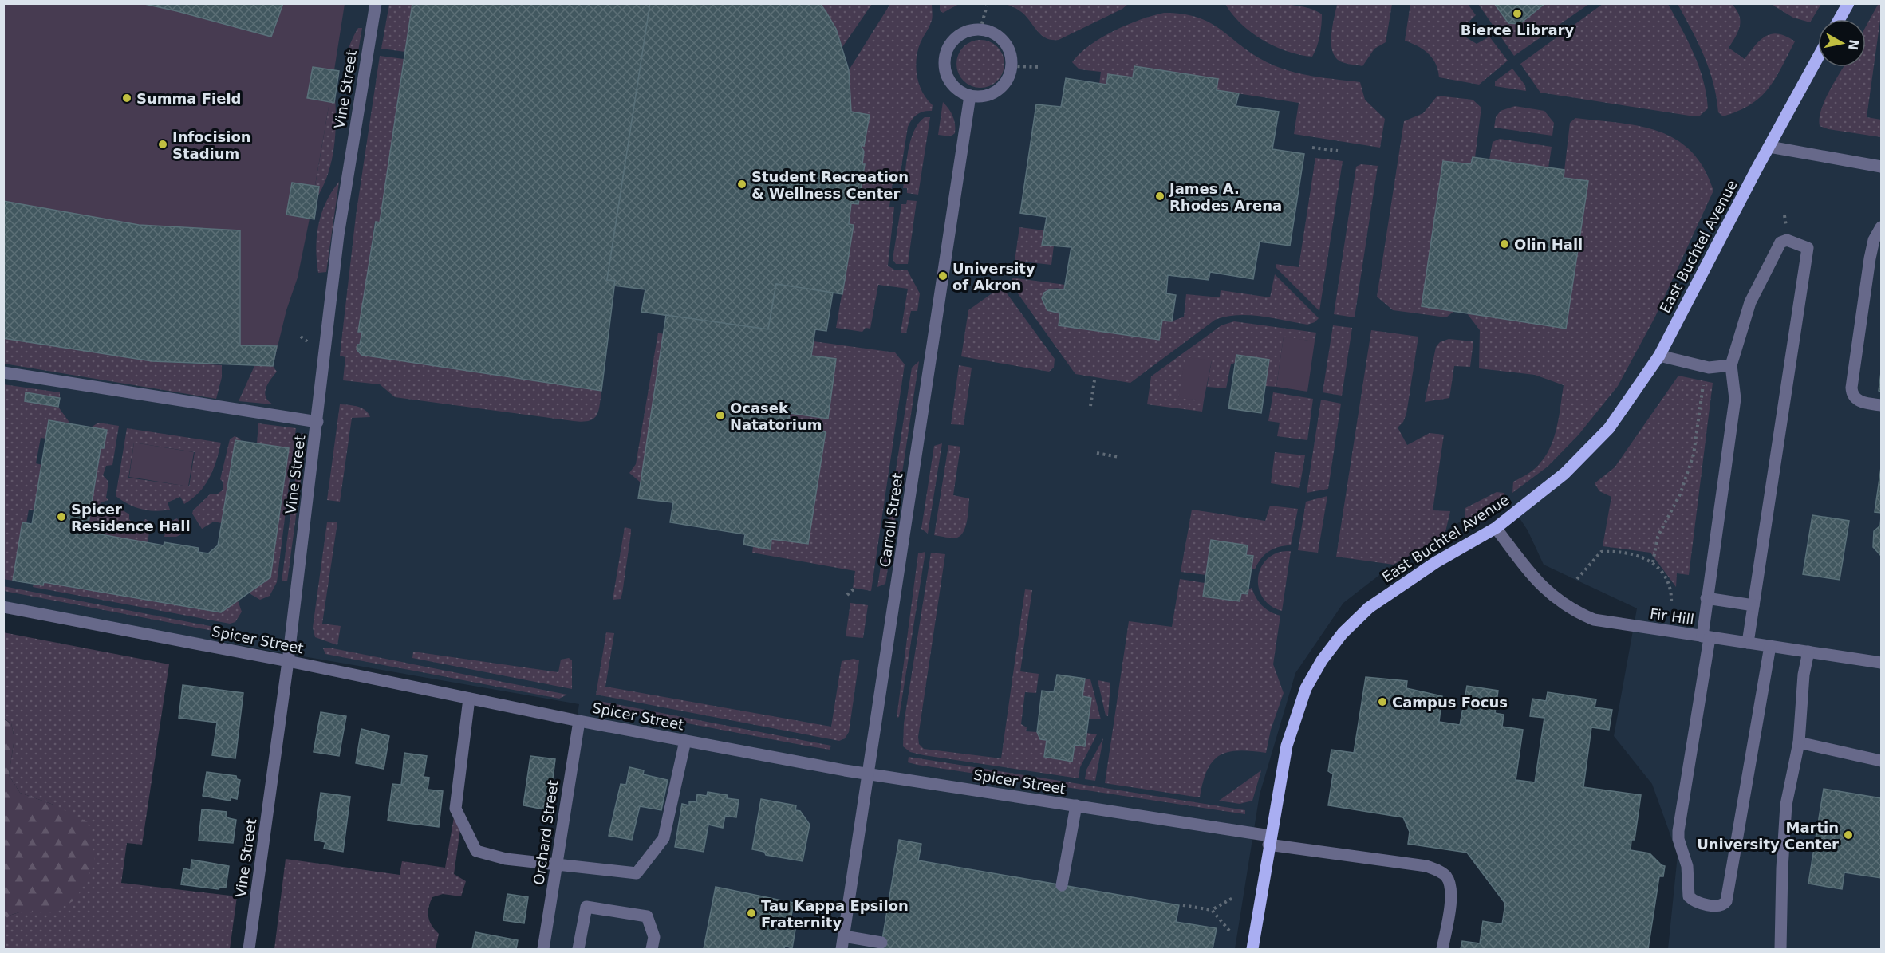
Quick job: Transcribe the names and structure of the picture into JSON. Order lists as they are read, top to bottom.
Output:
{
  "streets": {
    "main road": ["East Buchtel Avenue"],
    "street": [
      "Vine Street",
      "Carroll Street",
      "Fir Hill",
      "Spicer Street",
      "Orchard Street"
    ]
  },
  "crossings": [
    ["Vine Street", "Spicer Street"],
    ["East Buchtel Avenue", "Fir Hill"],
    ["East Buchtel Avenue", "Spicer Street"],
    ["Carroll Street", "Spicer Street"],
    ["Spicer Street", "Orchard Street"]
  ],
  "places": [
    "Bierce Library",
    "Summa Field",
    "Infocision Stadium",
    "Student Recreation & Wellness Center",
    "James A. Rhodes Arena",
    "Olin Hall",
    "University of Akron",
    "Ocasek Natatorium",
    "Spicer Residence Hall",
    "Campus Focus",
    "Martin University Center",
    "Tau Kappa Epsilon Fraternity"
  ],
  "north": "right"
}
